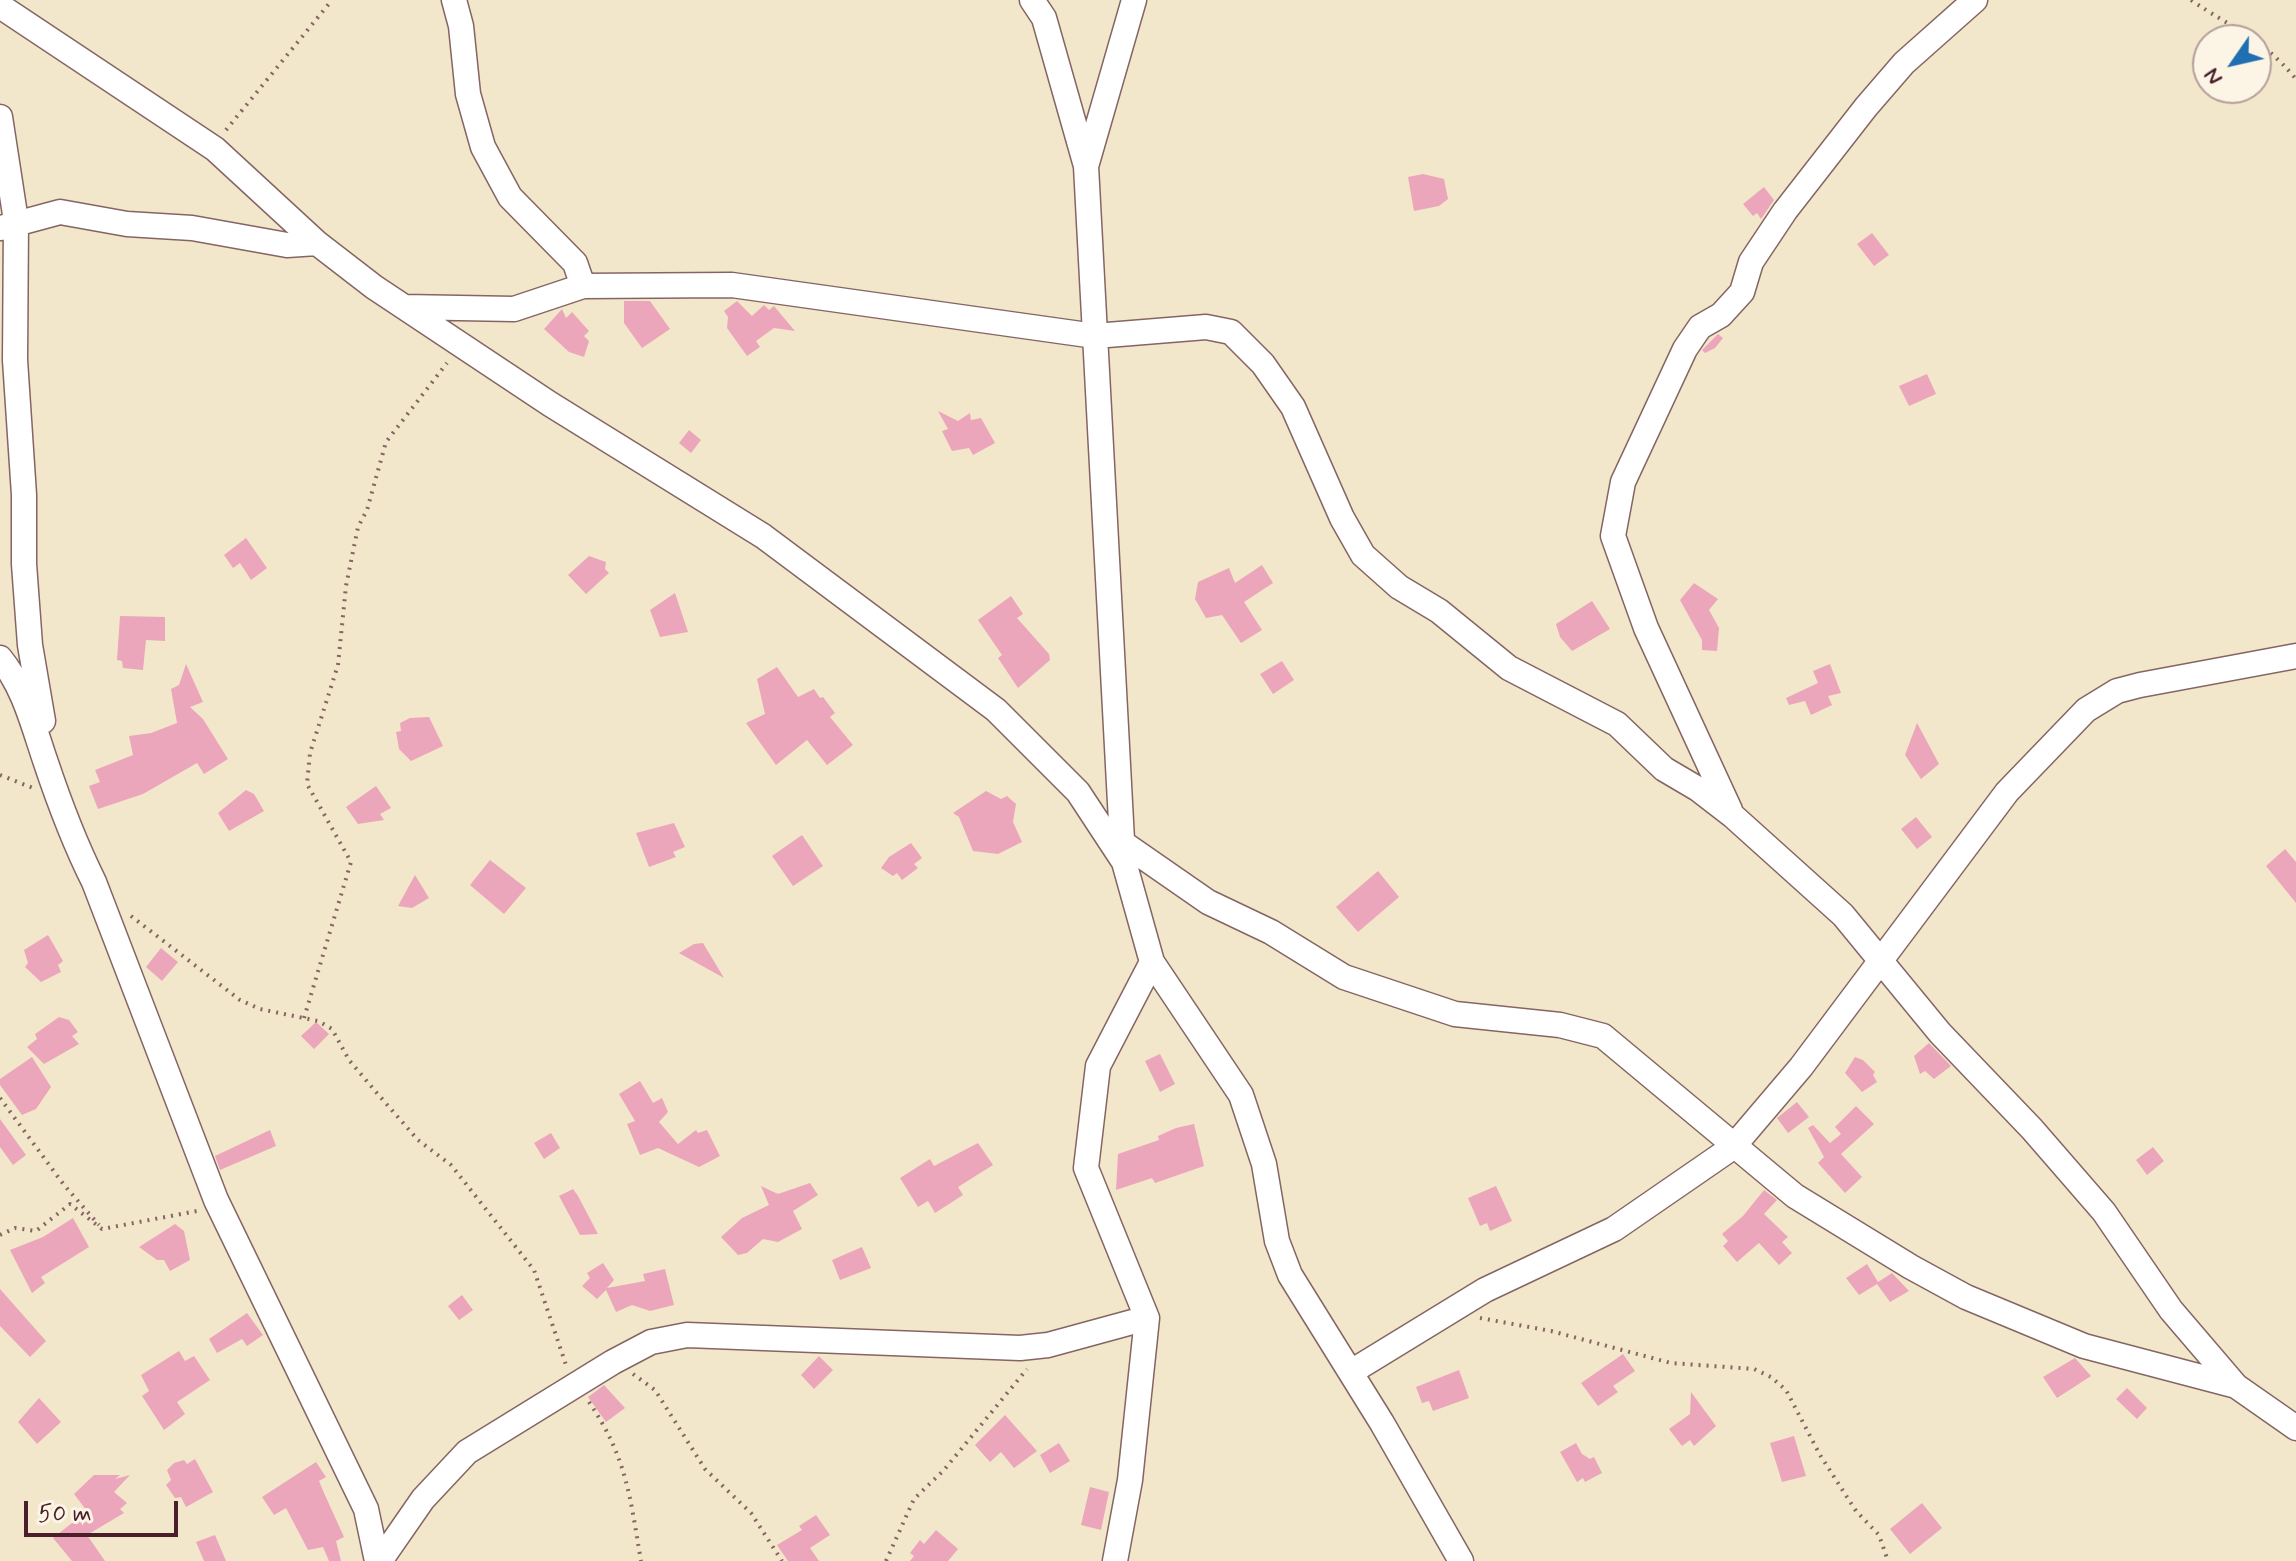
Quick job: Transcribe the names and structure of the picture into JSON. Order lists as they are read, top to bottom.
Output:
{
  "scale_bar": "50 m",
  "north": "bottom left"
}
